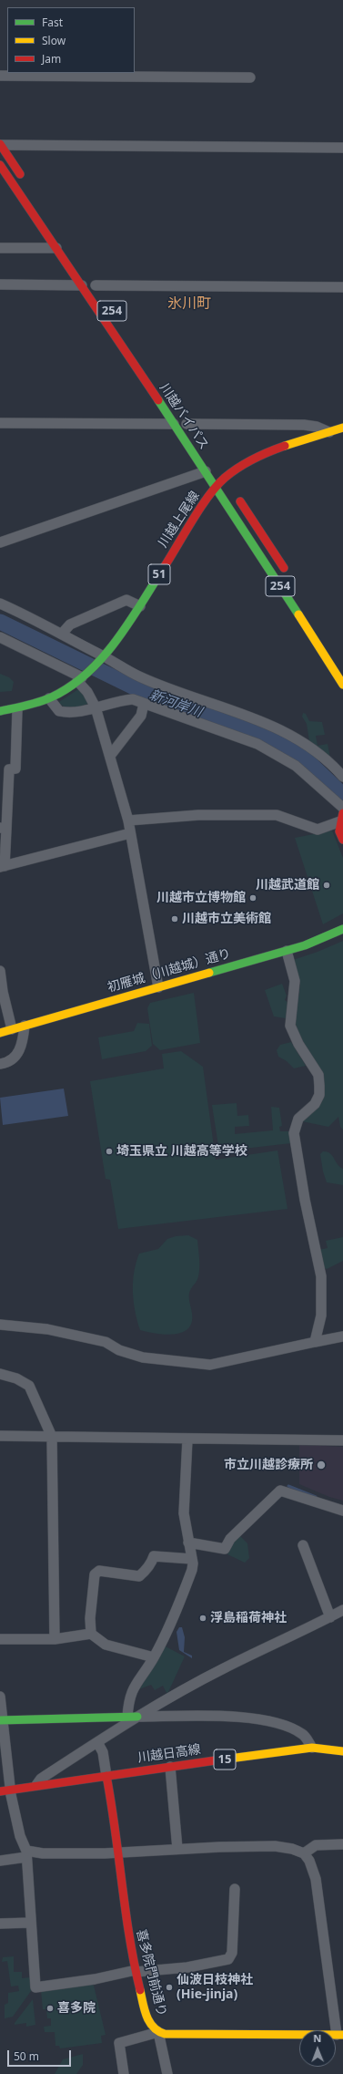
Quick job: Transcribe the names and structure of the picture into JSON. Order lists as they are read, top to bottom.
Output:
{
  "streets": {
    "main road": [
      "254",
      "川越バイパス",
      "川越上尾線",
      "51",
      "初雁城（川越城）通り",
      "川越日高線",
      "15",
      "喜多院門前通り"
    ]
  },
  "crossings": [
    ["川越バイパス", "川越上尾線"],
    ["川越日高線", "喜多院門前通り"]
  ],
  "districts": ["氷川町"],
  "water": ["新河岸川"],
  "places": [
    "川越武道館",
    "川越市立博物館",
    "川越市立美術館",
    "埼玉県立 川越高等学校",
    "市立川越診療所",
    "浮島稲荷神社",
    "仙波日枝神社 (Hie-jinja)",
    "喜多院"
  ],
  "legend": ["Fast", "Slow", "Jam"],
  "scale_bar": "50 m",
  "north": "top"
}
